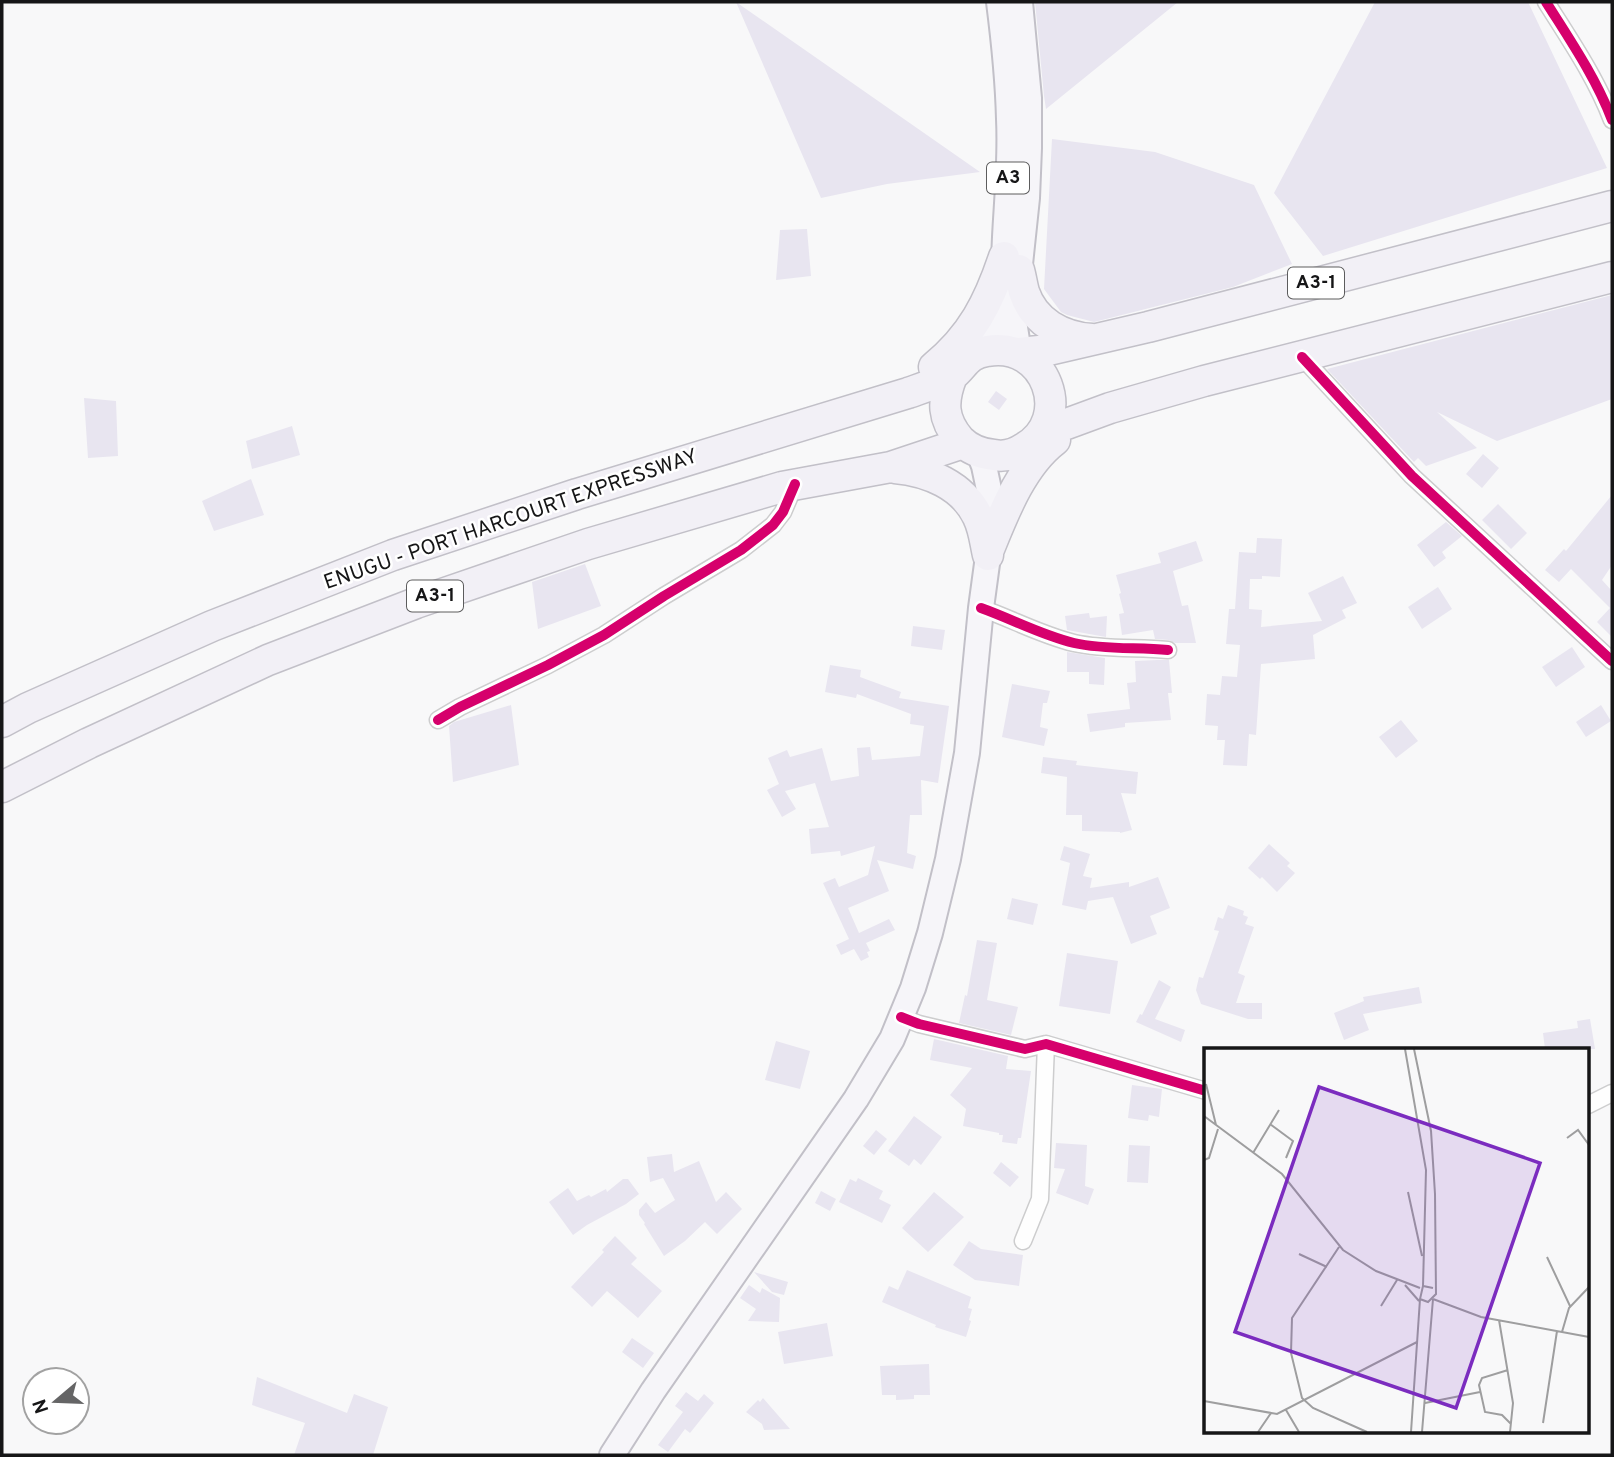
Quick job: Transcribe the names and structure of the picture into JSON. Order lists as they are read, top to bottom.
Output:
{
  "streets": {
    "highway": ["A3-1", "ENUGU - PORT HARCOURT EXPRESSWAY"],
    "main road": ["A3"]
  },
  "crossings": [
    ["A3", "A3-1"],
    ["A3", "ENUGU - PORT HARCOURT EXPRESSWAY"],
    ["A3-1", "ENUGU - PORT HARCOURT EXPRESSWAY"]
  ],
  "north": "left"
}
